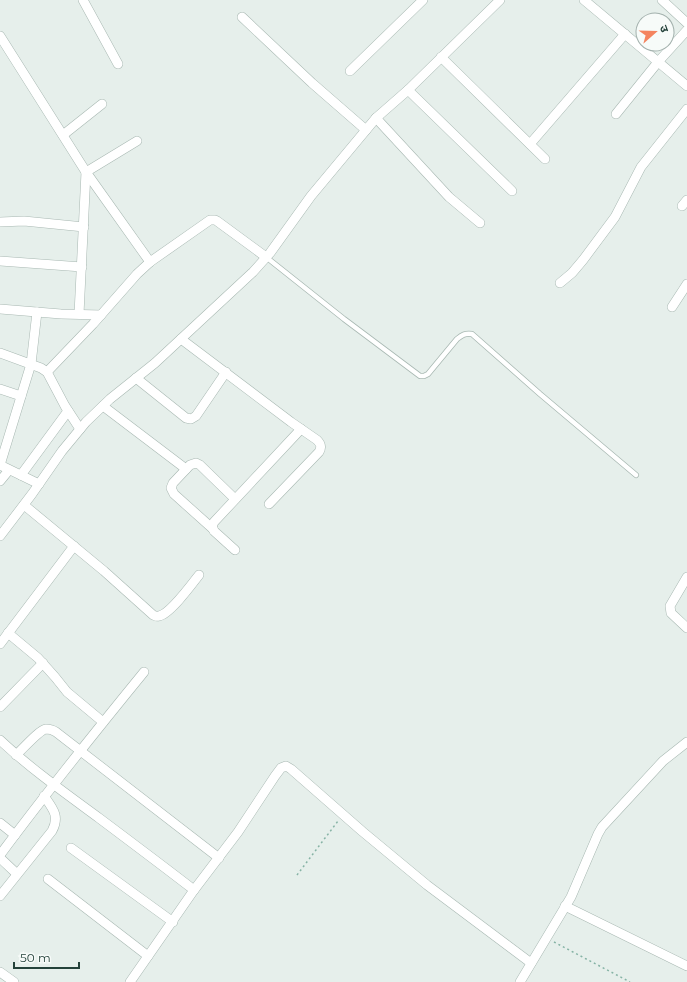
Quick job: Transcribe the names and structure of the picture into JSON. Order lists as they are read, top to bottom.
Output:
{
  "scale_bar": "50 m",
  "north": "right"
}
